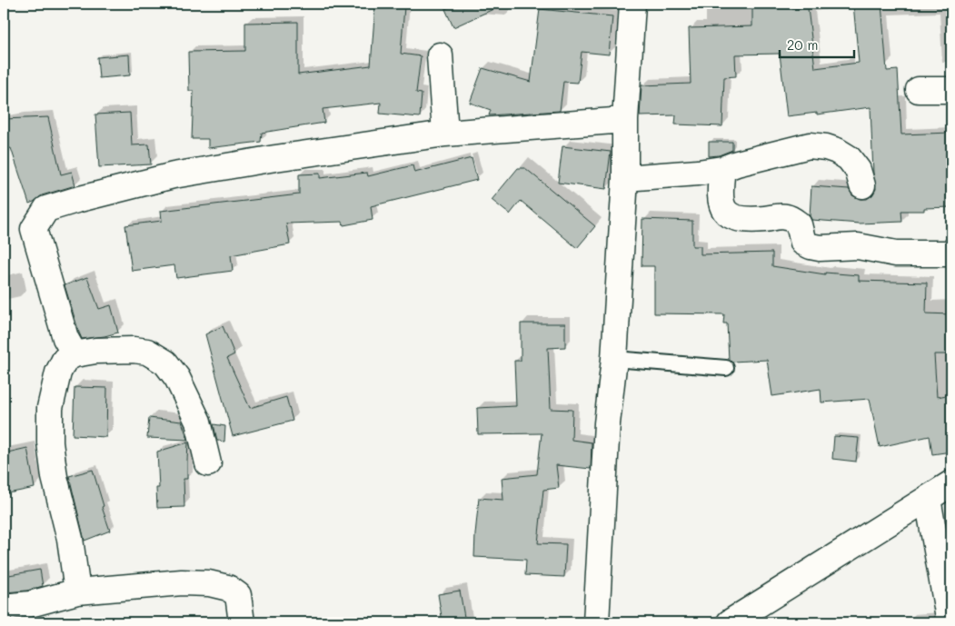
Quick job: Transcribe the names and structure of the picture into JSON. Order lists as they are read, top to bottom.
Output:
{
  "scale_bar": "20 m"
}
